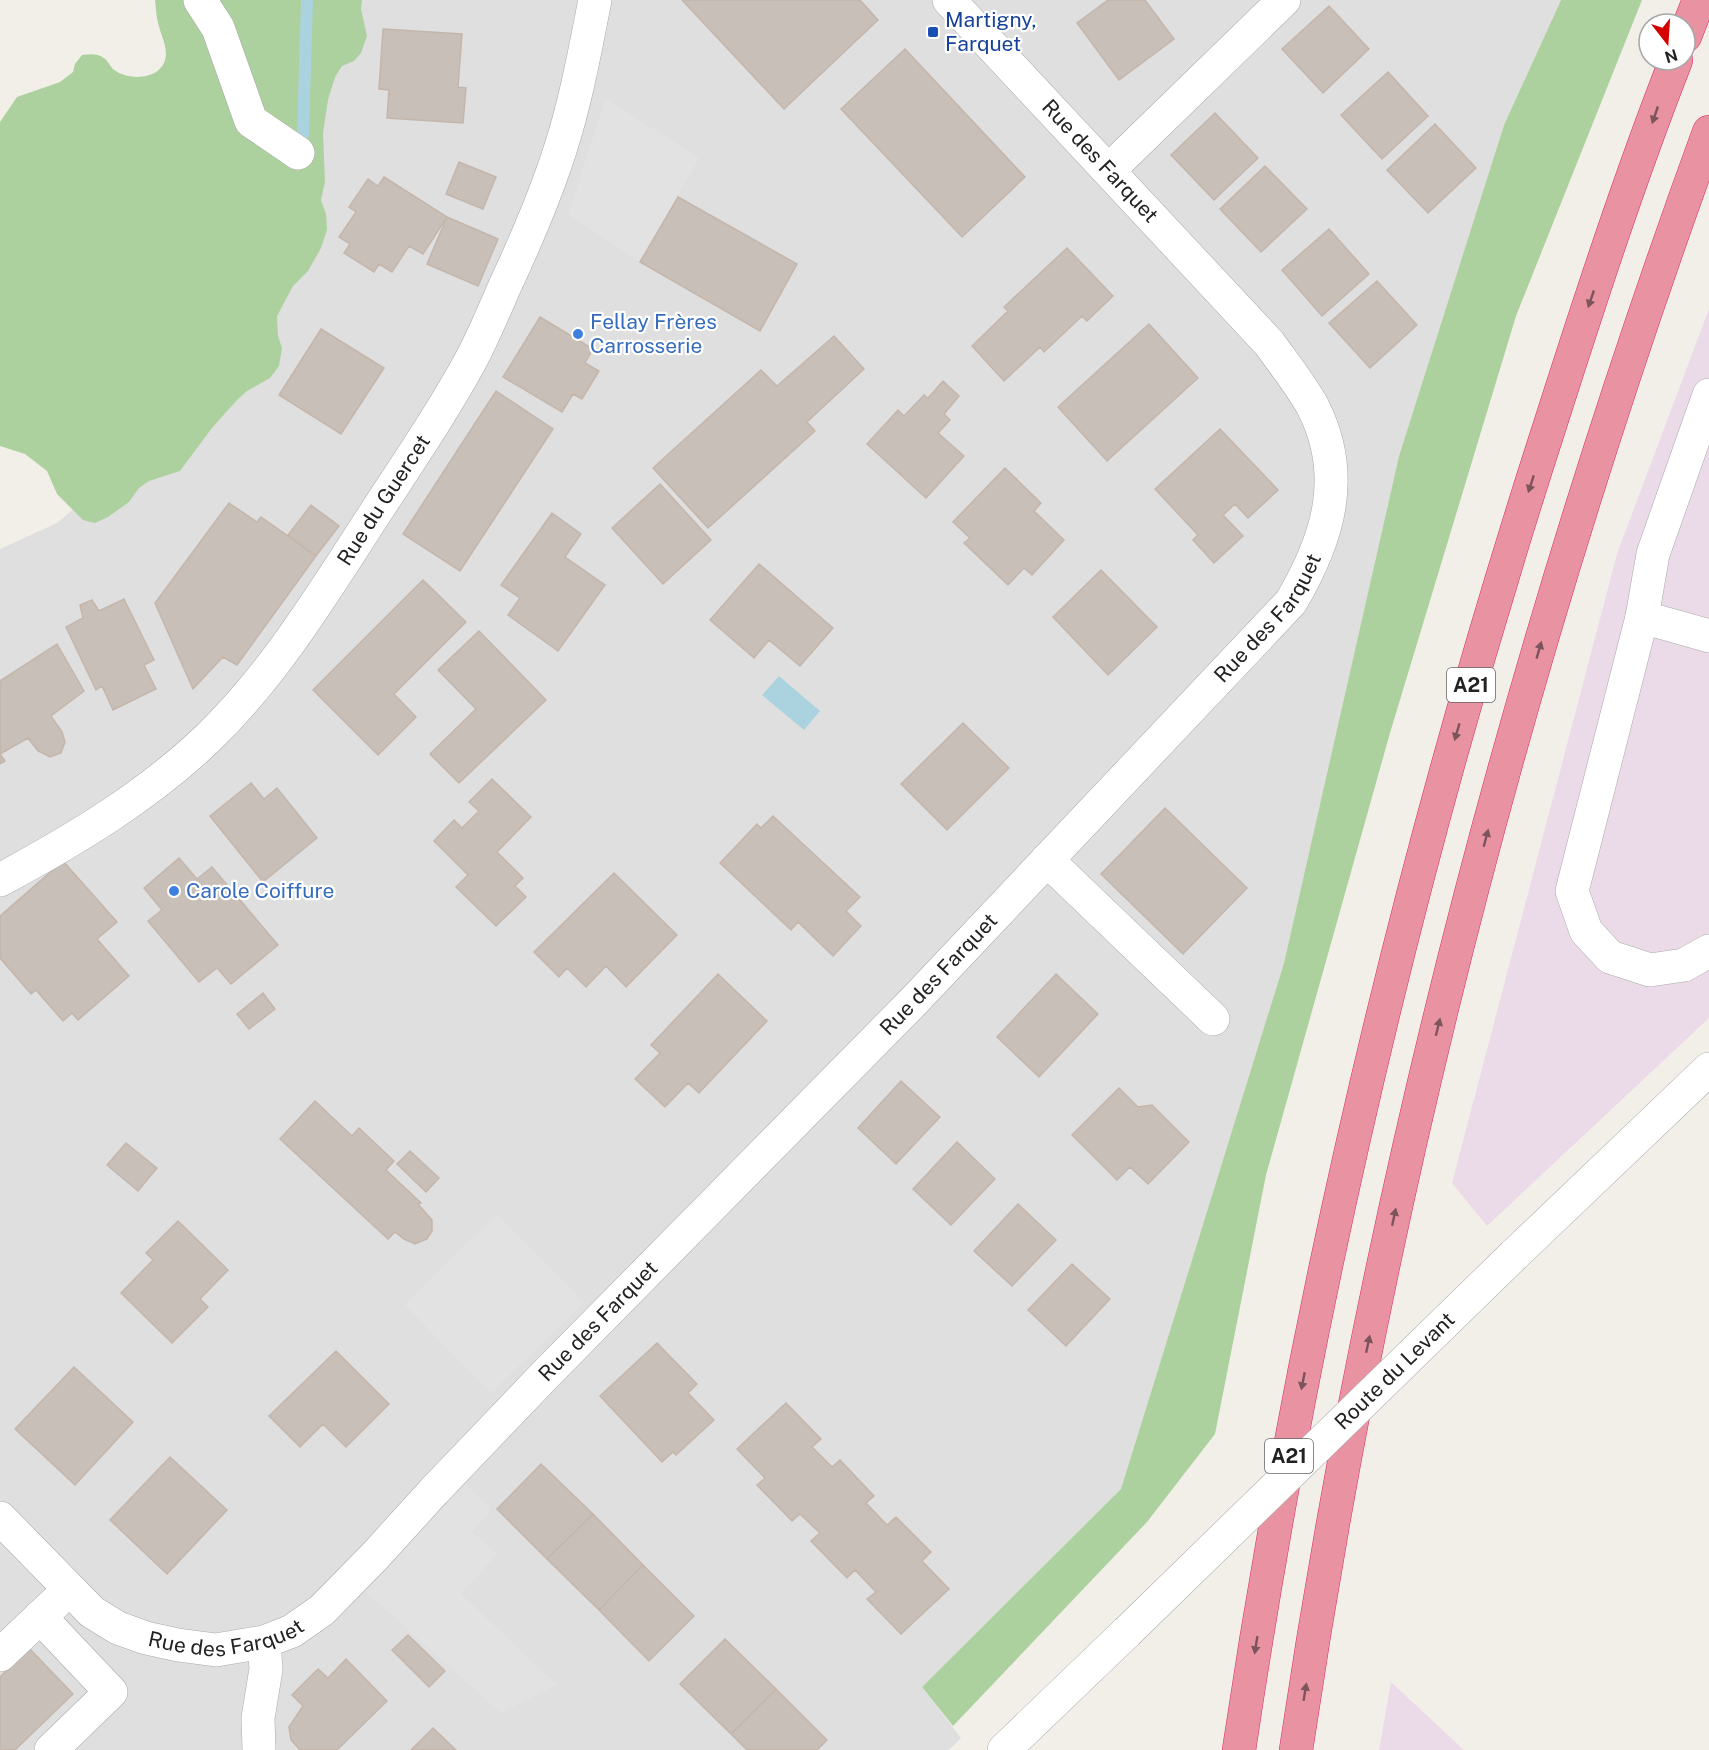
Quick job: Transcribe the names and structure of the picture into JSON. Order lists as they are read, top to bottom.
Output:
{
  "streets": {
    "highway": ["A21"],
    "street": ["Rue des Farquet", "Rue du Guercet", "Route du Levant"]
  },
  "places": {
    "transit": ["Martigny, Farquet"],
    "other": ["Fellay Frères Carrosserie", "Carole Coiffure"]
  },
  "north": "bottom"
}
